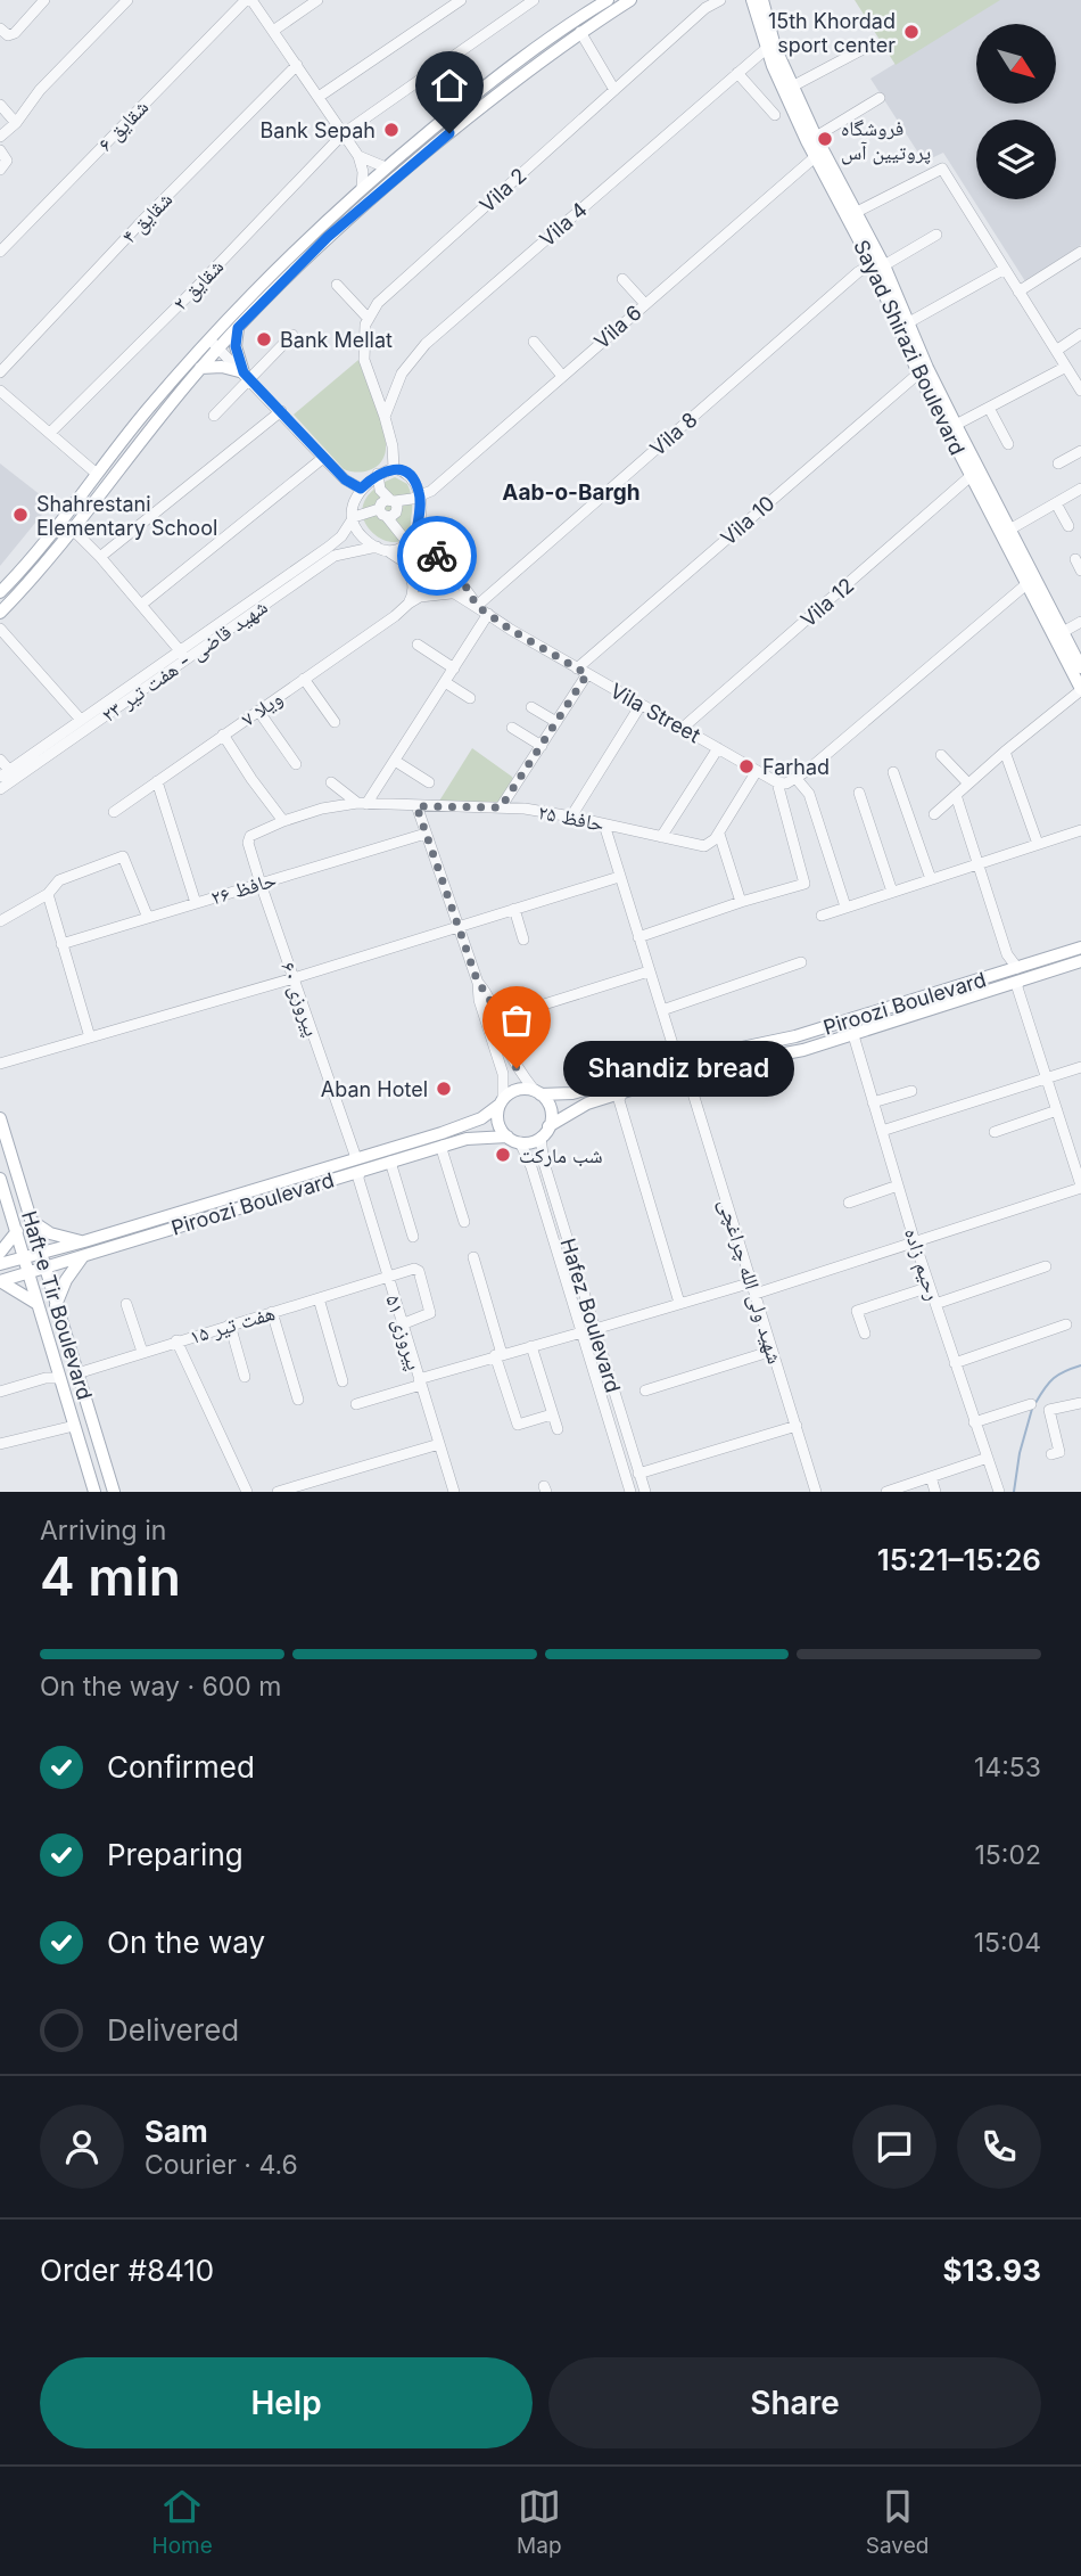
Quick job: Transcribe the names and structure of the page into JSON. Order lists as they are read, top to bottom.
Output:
{
  "streets": {
    "main road": ["Sayad Shirazi Boulevard", "Piroozi Boulevard", "Haft-e Tir Boulevard"],
    "street": [
      "شقایق ۶",
      "Vila 2",
      "شقایق ۴",
      "Vila 4",
      "شقایق ۲",
      "Vila 6",
      "Vila 8",
      "Vila 10",
      "Vila 12",
      "شهید قاضی - هفت تیر ۲۳",
      "ویلا ۷",
      "Vila Street",
      "حافظ ۲۵",
      "حافظ ۲۶",
      "پیروزی ۶۰",
      "رحیم زاده",
      "شهید ولی الله چراغچی",
      "Hafez Boulevard",
      "هفت تیر ۱۵",
      "پیروزی ۵۱"
    ]
  },
  "crossings": [
    ["Vila 4", "Sayad Shirazi Boulevard"],
    ["Vila 6", "Sayad Shirazi Boulevard"],
    ["Sayad Shirazi Boulevard", "Vila 8"],
    ["Sayad Shirazi Boulevard", "Vila 10"],
    ["Sayad Shirazi Boulevard", "Vila 12"],
    ["Vila 8", "Vila Street"],
    ["Vila 10", "Vila Street"],
    ["Vila 10", "حافظ ۲۵"],
    ["Vila 12", "Vila Street"],
    ["شهید قاضی - هفت تیر ۲۳", "Vila Street"],
    ["حافظ ۲۵", "پیروزی ۶۰"],
    ["حافظ ۲۵", "شهید ولی الله چراغچی"],
    ["حافظ ۲۶", "پیروزی ۶۰"],
    ["پیروزی ۶۰", "Piroozi Boulevard"],
    ["پیروزی ۶۰", "پیروزی ۵۱"],
    ["Piroozi Boulevard", "رحیم زاده"],
    ["Piroozi Boulevard", "شهید ولی الله چراغچی"],
    ["Piroozi Boulevard", "Haft-e Tir Boulevard"],
    ["Piroozi Boulevard", "Hafez Boulevard"],
    ["Piroozi Boulevard", "پیروزی ۵۱"],
    ["Haft-e Tir Boulevard", "هفت تیر ۱۵"],
    ["هفت تیر ۱۵", "پیروزی ۵۱"]
  ],
  "districts": ["Aab-o-Bargh"],
  "places": [
    "15th Khordad sport center",
    "Bank Sepah",
    "فروشگاه پروتیین آس",
    "Bank Mellat",
    "Shahrestani Elementary School",
    "Farhad",
    "Shandiz bread",
    "Aban Hotel",
    "شب مارکت"
  ],
  "north": "bottom right",
  "page": {
    "bubble": "Shandiz bread",
    "heading": ["4 min", "Arriving in", "15:21–15:26"],
    "panel": [
      "Sam",
      "Courier · 4.6",
      "Order #8410",
      "$13.93"
    ],
    "bar": "On the way · 600 m",
    "list": [
      ["Confirmed", "14:53"],
      ["Preparing", "15:02"],
      ["On the way", "15:04"],
      "Delivered"
    ],
    "buttons": ["Help", "Share"],
    "tabs": ["Home", "Map", "Saved"]
  }
}
